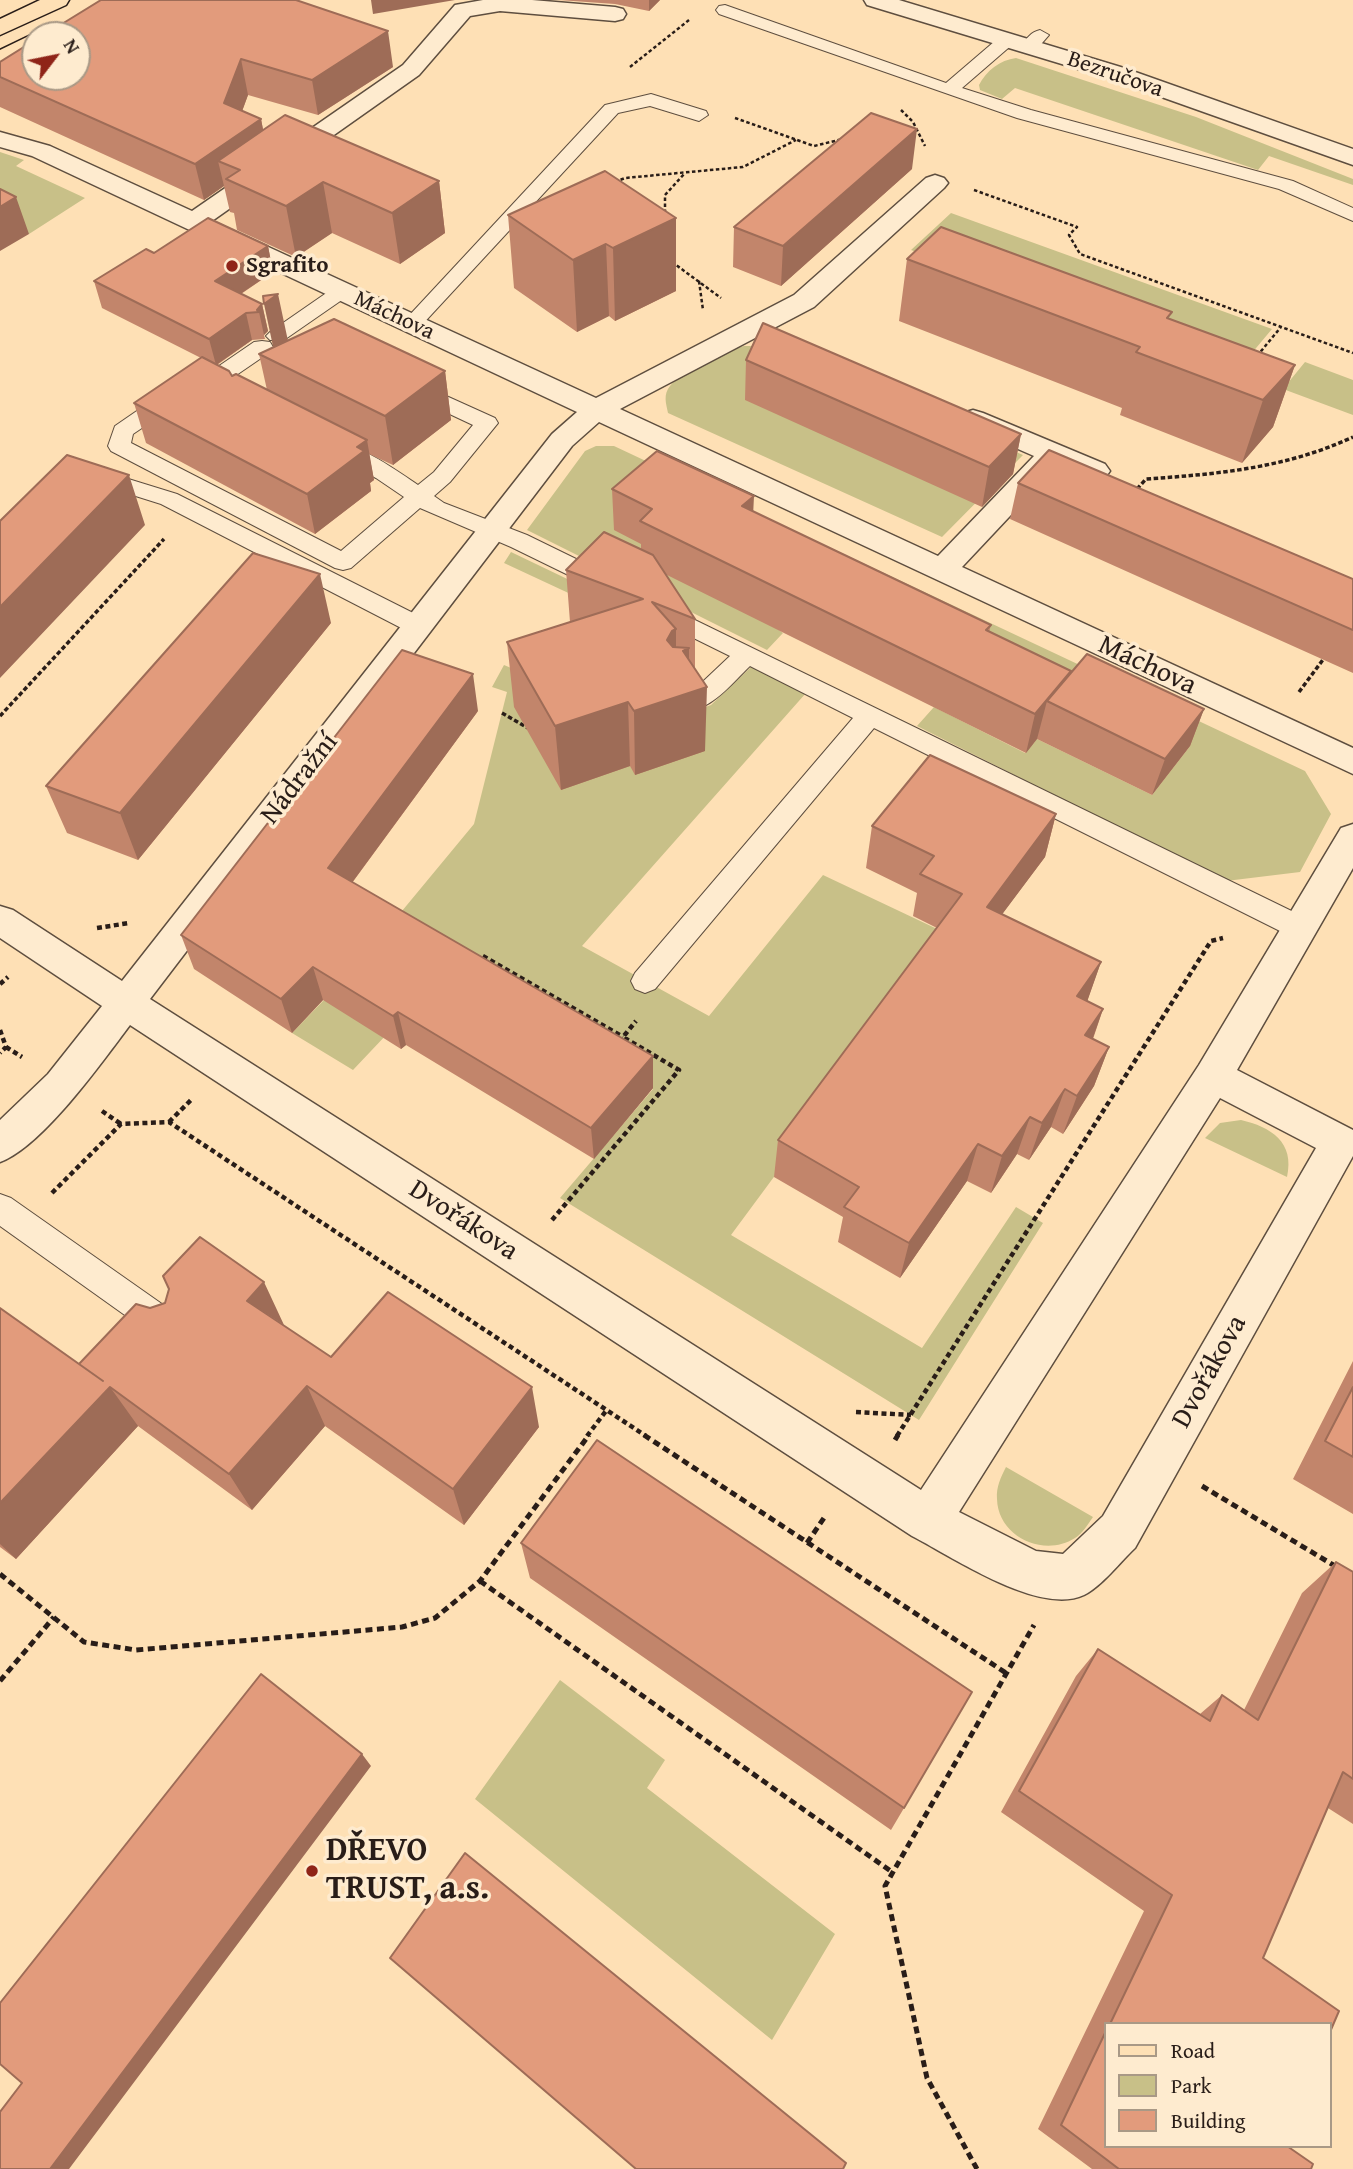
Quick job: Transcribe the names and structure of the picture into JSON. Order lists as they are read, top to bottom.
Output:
{
  "streets": {
    "street": [
      "Bezručova",
      "Máchova",
      "Nádražní",
      "Dvořákova"
    ]
  },
  "crossings": [
    ["Máchova", "Nádražní"],
    ["Nádražní", "Dvořákova"]
  ],
  "places": ["Sgrafito", "DŘEVO TRUST, a.s."],
  "legend": ["Road", "Park", "Building"],
  "north": "top right"
}
